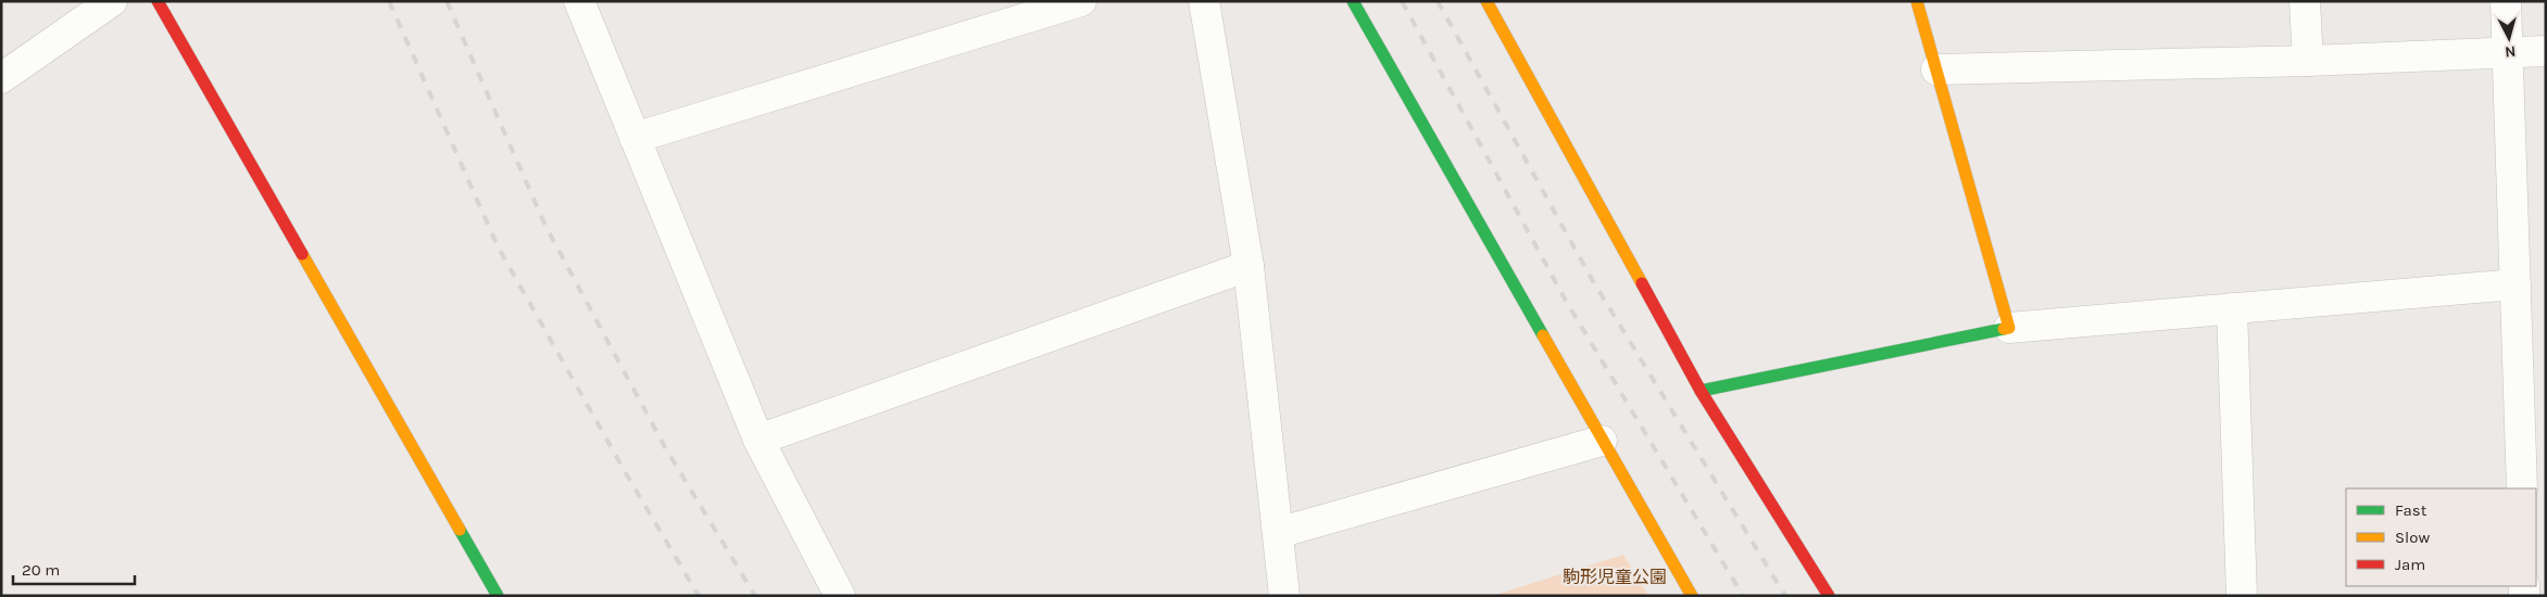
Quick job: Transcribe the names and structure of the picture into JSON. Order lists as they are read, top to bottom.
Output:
{
  "parks": ["駒形児童公園"],
  "legend": ["Fast", "Slow", "Jam"],
  "scale_bar": "20 m",
  "north": "bottom"
}
